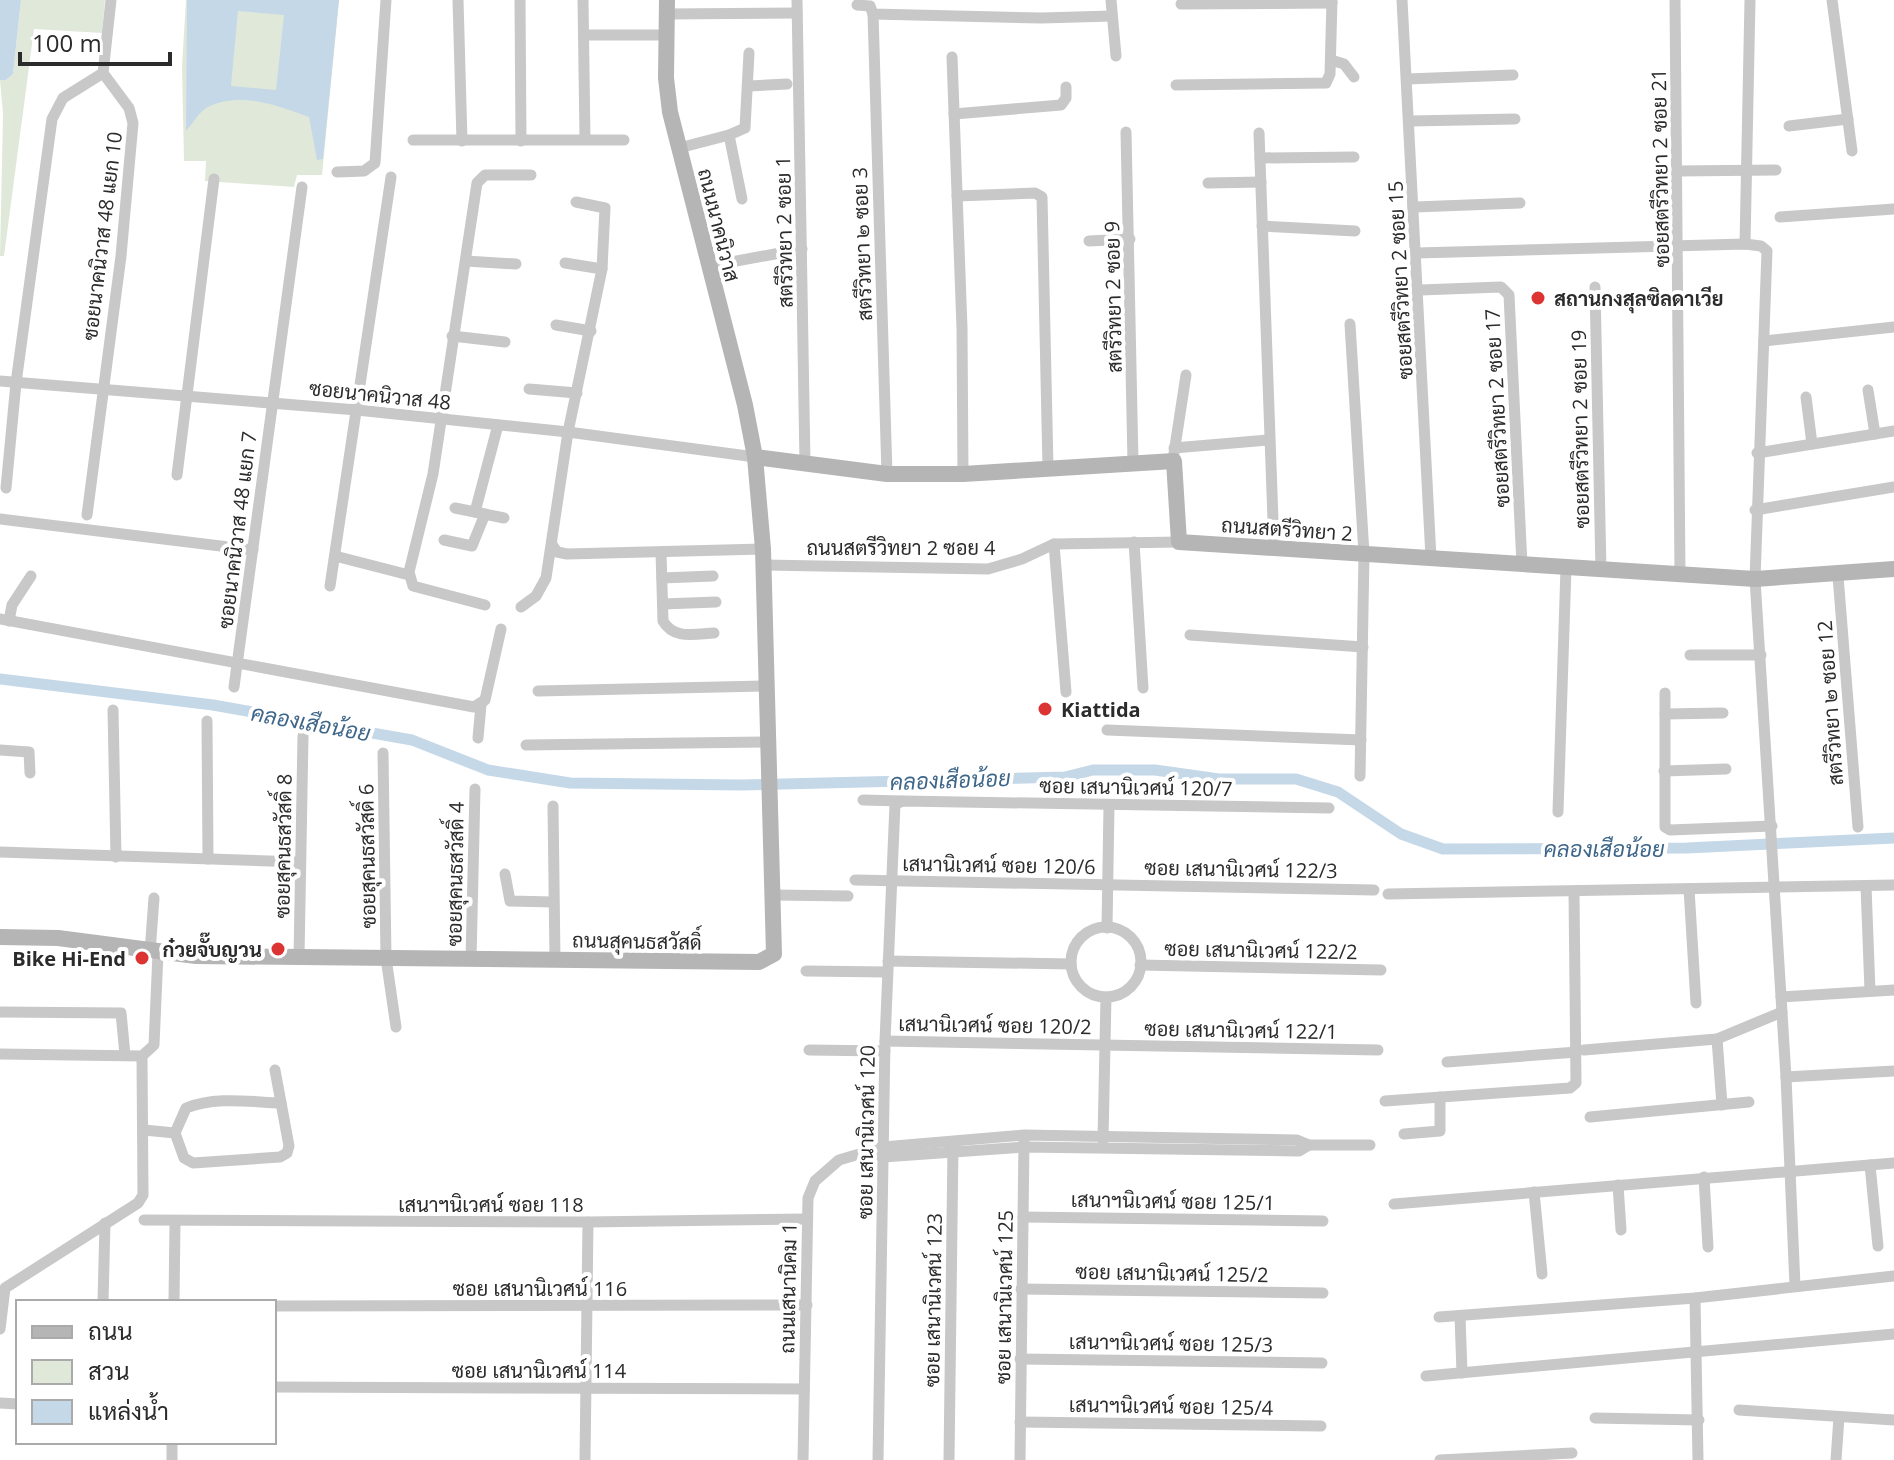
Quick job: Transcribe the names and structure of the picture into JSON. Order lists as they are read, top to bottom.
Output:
{
  "streets": {
    "main road": ["ถนนนาคนิวาส", "ถนนสตรีวิทยา 2", "ถนนสุคนธสวัสดิ์"],
    "street": [
      "ซอยสตรีวิทยา 2 ซอย 21",
      "สตรีวิทยา 2 ซอย 1",
      "ซอยนาคนิวาส 48 แยก 10",
      "สตรีวิทยา ๒ ซอย 3",
      "ซอยสตรีวิทยา 2 ซอย 15",
      "สตรีวิทยา 2 ซอย 9",
      "ซอยนาคนิวาส 48",
      "ซอยสตรีวิทยา 2 ซอย 17",
      "ซอยสตรีวิทยา 2 ซอย 19",
      "ซอยนาคนิวาส 48 แยก 7",
      "ถนนสตรีวิทยา 2 ซอย 4",
      "สตรีวิทยา ๒ ซอย 12",
      "ซอย เสนานิเวศน์ 120/7",
      "ซอยสุคนธสวัสดิ์ 8",
      "ซอยสุคนธสวัสดิ์ 6",
      "เสนานิเวศน์ ซอย 120/6",
      "ซอย เสนานิเวศน์ 122/3",
      "ซอยสุคนธสวัสดิ์ 4",
      "ซอย เสนานิเวศน์ 122/2",
      "เสนานิเวศน์ ซอย 120/2",
      "ซอย เสนานิเวศน์ 122/1",
      "ซอย เสนานิเวศน์ 120",
      "เสนาฯนิเวศน์ ซอย 125/1",
      "เสนาฯนิเวศน์ ซอย 118",
      "ซอย เสนานิเวศน์ 125/2",
      "ซอย เสนานิเวศน์ 116",
      "ถนนเสนานิคม 1",
      "ซอย เสนานิเวศน์ 125",
      "ซอย เสนานิเวศน์ 123",
      "เสนาฯนิเวศน์ ซอย 125/3",
      "ซอย เสนานิเวศน์ 114",
      "เสนาฯนิเวศน์ ซอย 125/4"
    ]
  },
  "crossings": [
    ["ซอยสตรีวิทยา 2 ซอย 21", "ถนนสตรีวิทยา 2"],
    ["ถนนนาคนิวาส", "ซอยนาคนิวาส 48"],
    ["ถนนนาคนิวาส", "ถนนสุคนธสวัสดิ์"],
    ["ซอยนาคนิวาส 48 แยก 10", "ซอยนาคนิวาส 48"],
    ["ซอยสตรีวิทยา 2 ซอย 15", "ซอยสตรีวิทยา 2 ซอย 17"],
    ["ซอยสตรีวิทยา 2 ซอย 15", "ถนนสตรีวิทยา 2"],
    ["ซอยนาคนิวาส 48", "ซอยนาคนิวาส 48 แยก 7"],
    ["ซอยนาคนิวาส 48", "ถนนสุคนธสวัสดิ์"],
    ["ซอยสตรีวิทยา 2 ซอย 17", "ถนนสตรีวิทยา 2"],
    ["ซอยสตรีวิทยา 2 ซอย 19", "ถนนสตรีวิทยา 2"],
    ["ถนนสตรีวิทยา 2", "ถนนสตรีวิทยา 2 ซอย 4"],
    ["ถนนสตรีวิทยา 2", "สตรีวิทยา ๒ ซอย 12"],
    ["ถนนสตรีวิทยา 2 ซอย 4", "ถนนสุคนธสวัสดิ์"],
    ["ซอย เสนานิเวศน์ 120/7", "ซอย เสนานิเวศน์ 120"],
    ["ซอยสุคนธสวัสดิ์ 8", "ถนนสุคนธสวัสดิ์"],
    ["ซอยสุคนธสวัสดิ์ 6", "ถนนสุคนธสวัสดิ์"],
    ["เสนานิเวศน์ ซอย 120/6", "ซอย เสนานิเวศน์ 122/3"],
    ["เสนานิเวศน์ ซอย 120/6", "ซอย เสนานิเวศน์ 120"],
    ["ซอยสุคนธสวัสดิ์ 4", "ถนนสุคนธสวัสดิ์"],
    ["เสนานิเวศน์ ซอย 120/2", "ซอย เสนานิเวศน์ 122/1"],
    ["เสนานิเวศน์ ซอย 120/2", "ซอย เสนานิเวศน์ 120"],
    ["ซอย เสนานิเวศน์ 120", "ถนนเสนานิคม 1"],
    ["เสนาฯนิเวศน์ ซอย 125/1", "ซอย เสนานิเวศน์ 125"],
    ["เสนาฯนิเวศน์ ซอย 118", "ถนนเสนานิคม 1"],
    ["ซอย เสนานิเวศน์ 125/2", "ซอย เสนานิเวศน์ 125"],
    ["ซอย เสนานิเวศน์ 116", "ถนนเสนานิคม 1"],
    ["ถนนเสนานิคม 1", "ซอย เสนานิเวศน์ 125"],
    ["ถนนเสนานิคม 1", "ซอย เสนานิเวศน์ 123"],
    ["ถนนเสนานิคม 1", "ซอย เสนานิเวศน์ 114"],
    ["ซอย เสนานิเวศน์ 125", "เสนาฯนิเวศน์ ซอย 125/3"],
    ["ซอย เสนานิเวศน์ 125", "เสนาฯนิเวศน์ ซอย 125/4"]
  ],
  "water": ["คลองเสือน้อย"],
  "places": [
    "สถานกงสุลซิลดาเวีย",
    "Kiattida",
    "ก๋วยจั๊บญวน",
    "Bike Hi-End"
  ],
  "legend": ["ถนน", "สวน", "แหล่งน้ำ"],
  "scale_bar": "100 m"
}
